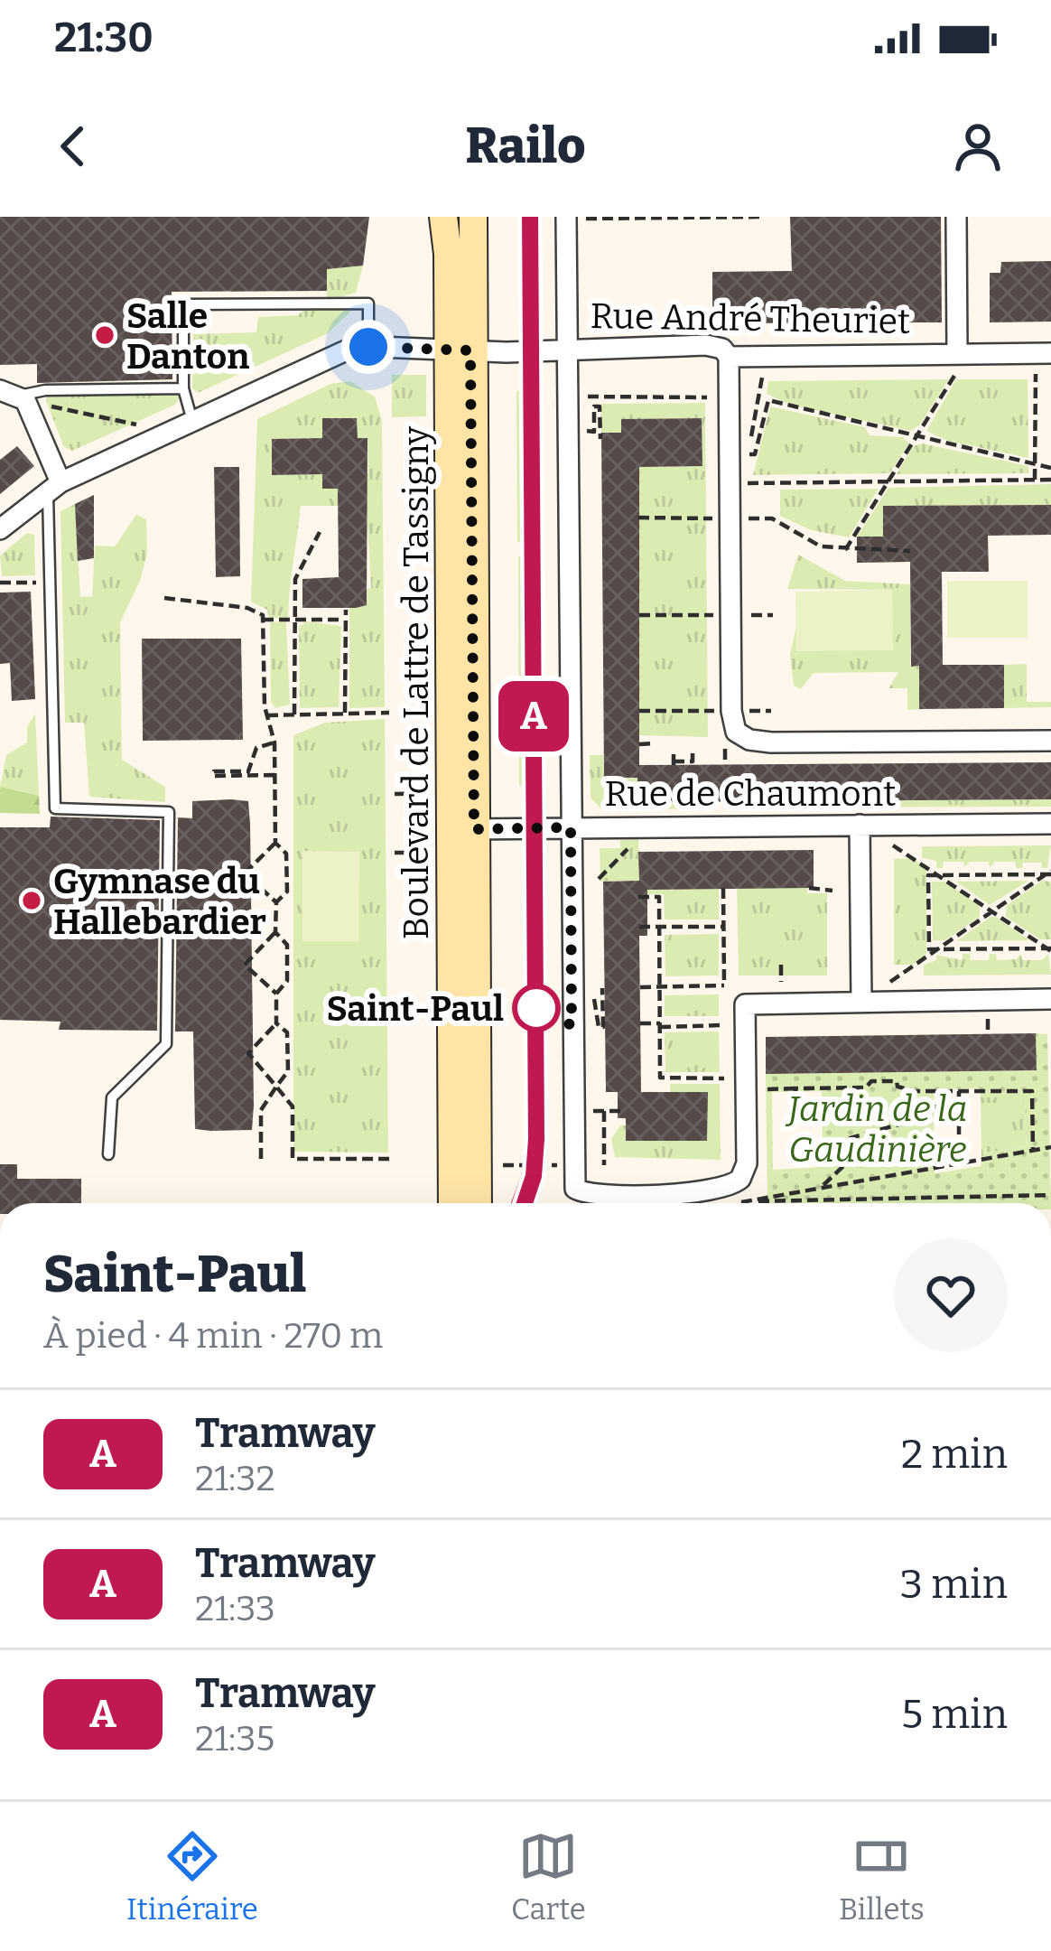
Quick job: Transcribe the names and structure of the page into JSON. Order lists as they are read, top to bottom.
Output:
{
  "streets": {
    "street": ["Rue André Theuriet", "Boulevard de Lattre de Tassigny", "Rue de Chaumont"]
  },
  "crossings": [
    ["Rue André Theuriet", "Boulevard de Lattre de Tassigny"],
    ["Boulevard de Lattre de Tassigny", "Rue de Chaumont"]
  ],
  "parks": ["Jardin de la Gaudinière"],
  "places": ["Salle Danton", "Gymnase du Hallebardier", "Saint-Paul"],
  "lines": ["tram line A"],
  "page": {
    "status": "21:30",
    "header": "Railo",
    "on_map": "A",
    "heading": ["Saint-Paul", "À pied · 4 min · 270 m"],
    "list": [
      {
        "mark": "A",
        "name": "Tramway",
        "note": "21:32",
        "value": "2 min"
      },
      {
        "mark": "A",
        "name": "Tramway",
        "note": "21:33",
        "value": "3 min"
      },
      {
        "mark": "A",
        "name": "Tramway",
        "note": "21:35",
        "value": "5 min"
      }
    ],
    "tabs": ["Itinéraire", "Carte", "Billets"]
  }
}
